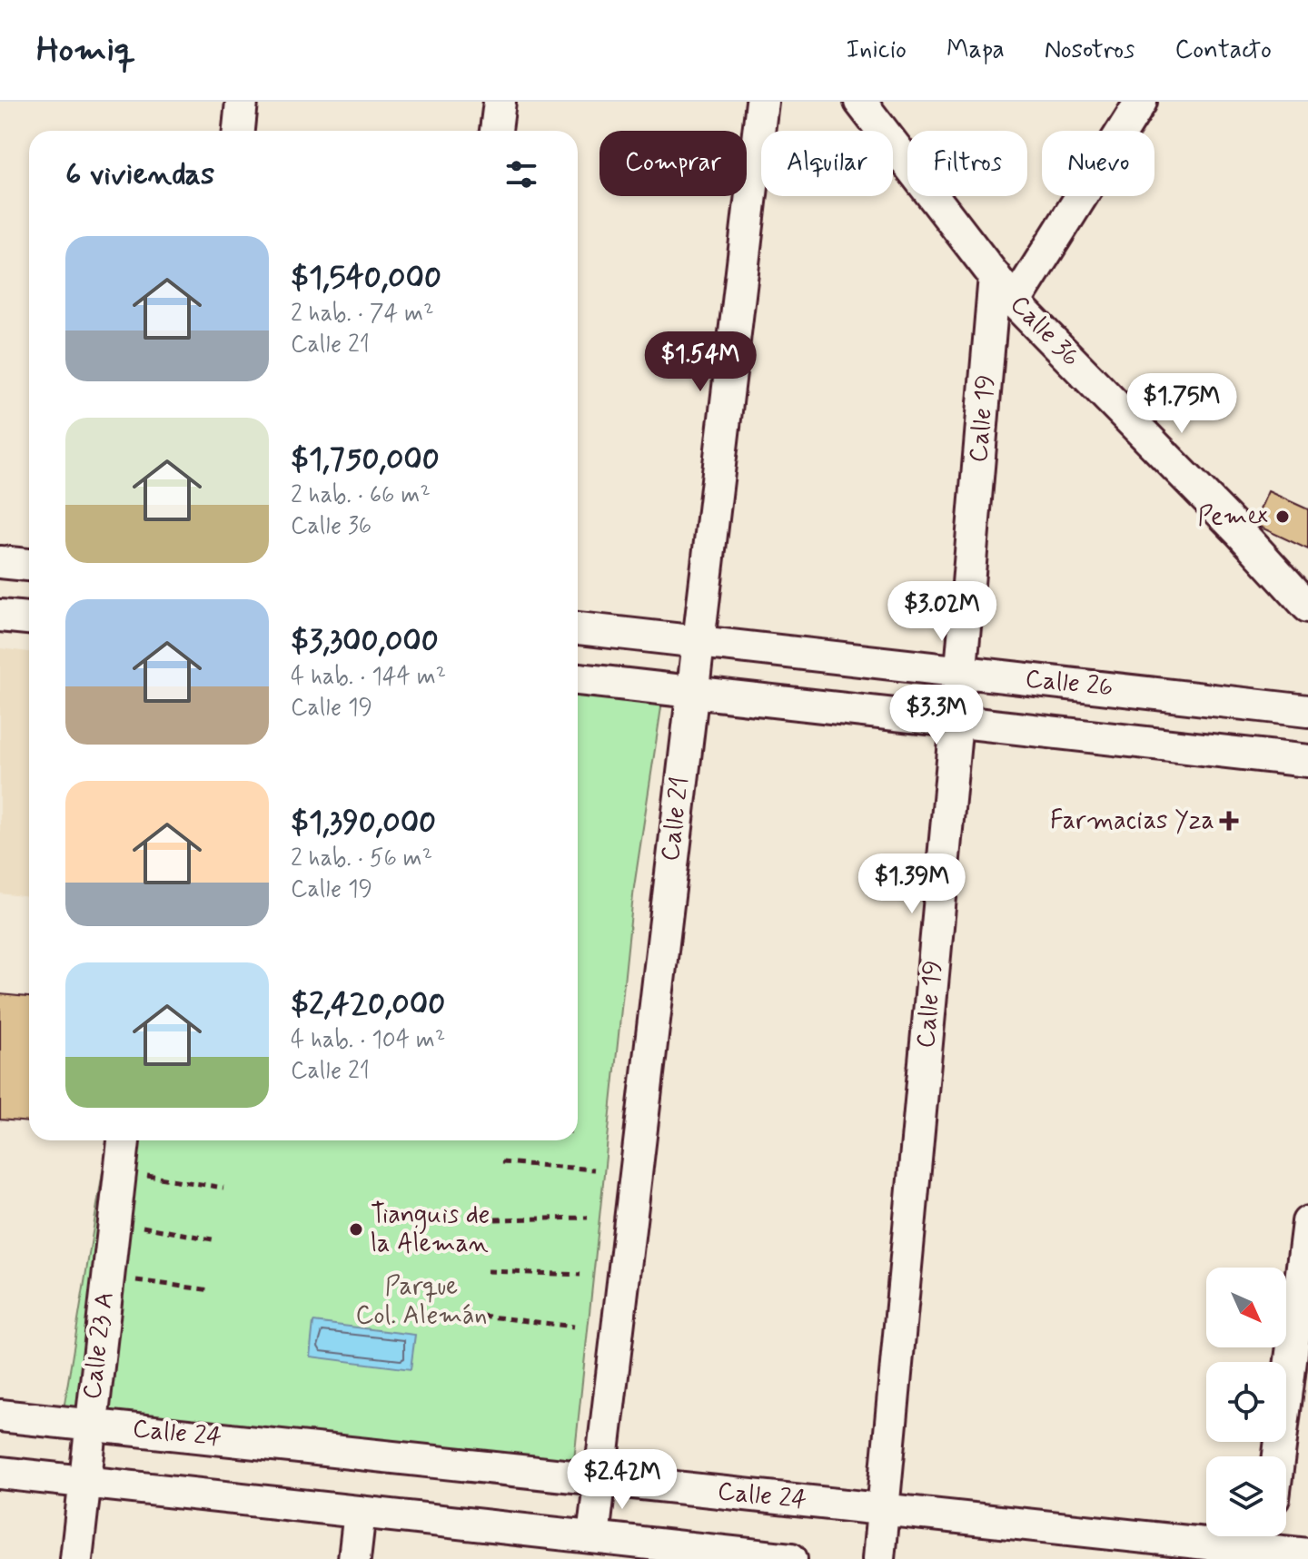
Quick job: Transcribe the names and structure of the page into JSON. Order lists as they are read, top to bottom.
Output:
{
  "streets": {
    "street": [
      "Calle 36",
      "Calle 19",
      "Calle 26",
      "Calle 21",
      "Calle 23 A",
      "Calle 24"
    ]
  },
  "crossings": [
    ["Calle 36", "Calle 19"],
    ["Calle 19", "Calle 26"],
    ["Calle 19", "Calle 24"],
    ["Calle 26", "Calle 21"],
    ["Calle 21", "Calle 24"],
    ["Calle 23 A", "Calle 24"]
  ],
  "parks": ["Parque Col. Alemán"],
  "places": {
    "other": ["Pemex", "Tianguis de la Aleman"],
    "health": ["Farmacias Yza"]
  },
  "north": "bottom right",
  "page": {
    "header": "Homiq",
    "nav": [
      "Inicio",
      "Mapa",
      "Nosotros",
      "Contacto"
    ],
    "chip": [
      "Comprar",
      "Alquilar",
      "Filtros",
      "Nuevo"
    ],
    "heading": "6 viviendas",
    "list": [
      {
        "name": "$1,540,000",
        "note": "2 hab. · 74 m² · Calle 21"
      },
      {
        "name": "$1,750,000",
        "note": "2 hab. · 66 m² · Calle 36"
      },
      {
        "name": "$3,300,000",
        "note": "4 hab. · 144 m² · Calle 19"
      },
      {
        "name": "$1,390,000",
        "note": "2 hab. · 56 m² · Calle 19"
      },
      {
        "name": "$2,420,000",
        "note": "4 hab. · 104 m² · Calle 21"
      }
    ],
    "price": [
      "$1.54M",
      "$1.75M",
      "$3.02M",
      "$3.3M",
      "$1.39M",
      "$2.42M"
    ]
  }
}
